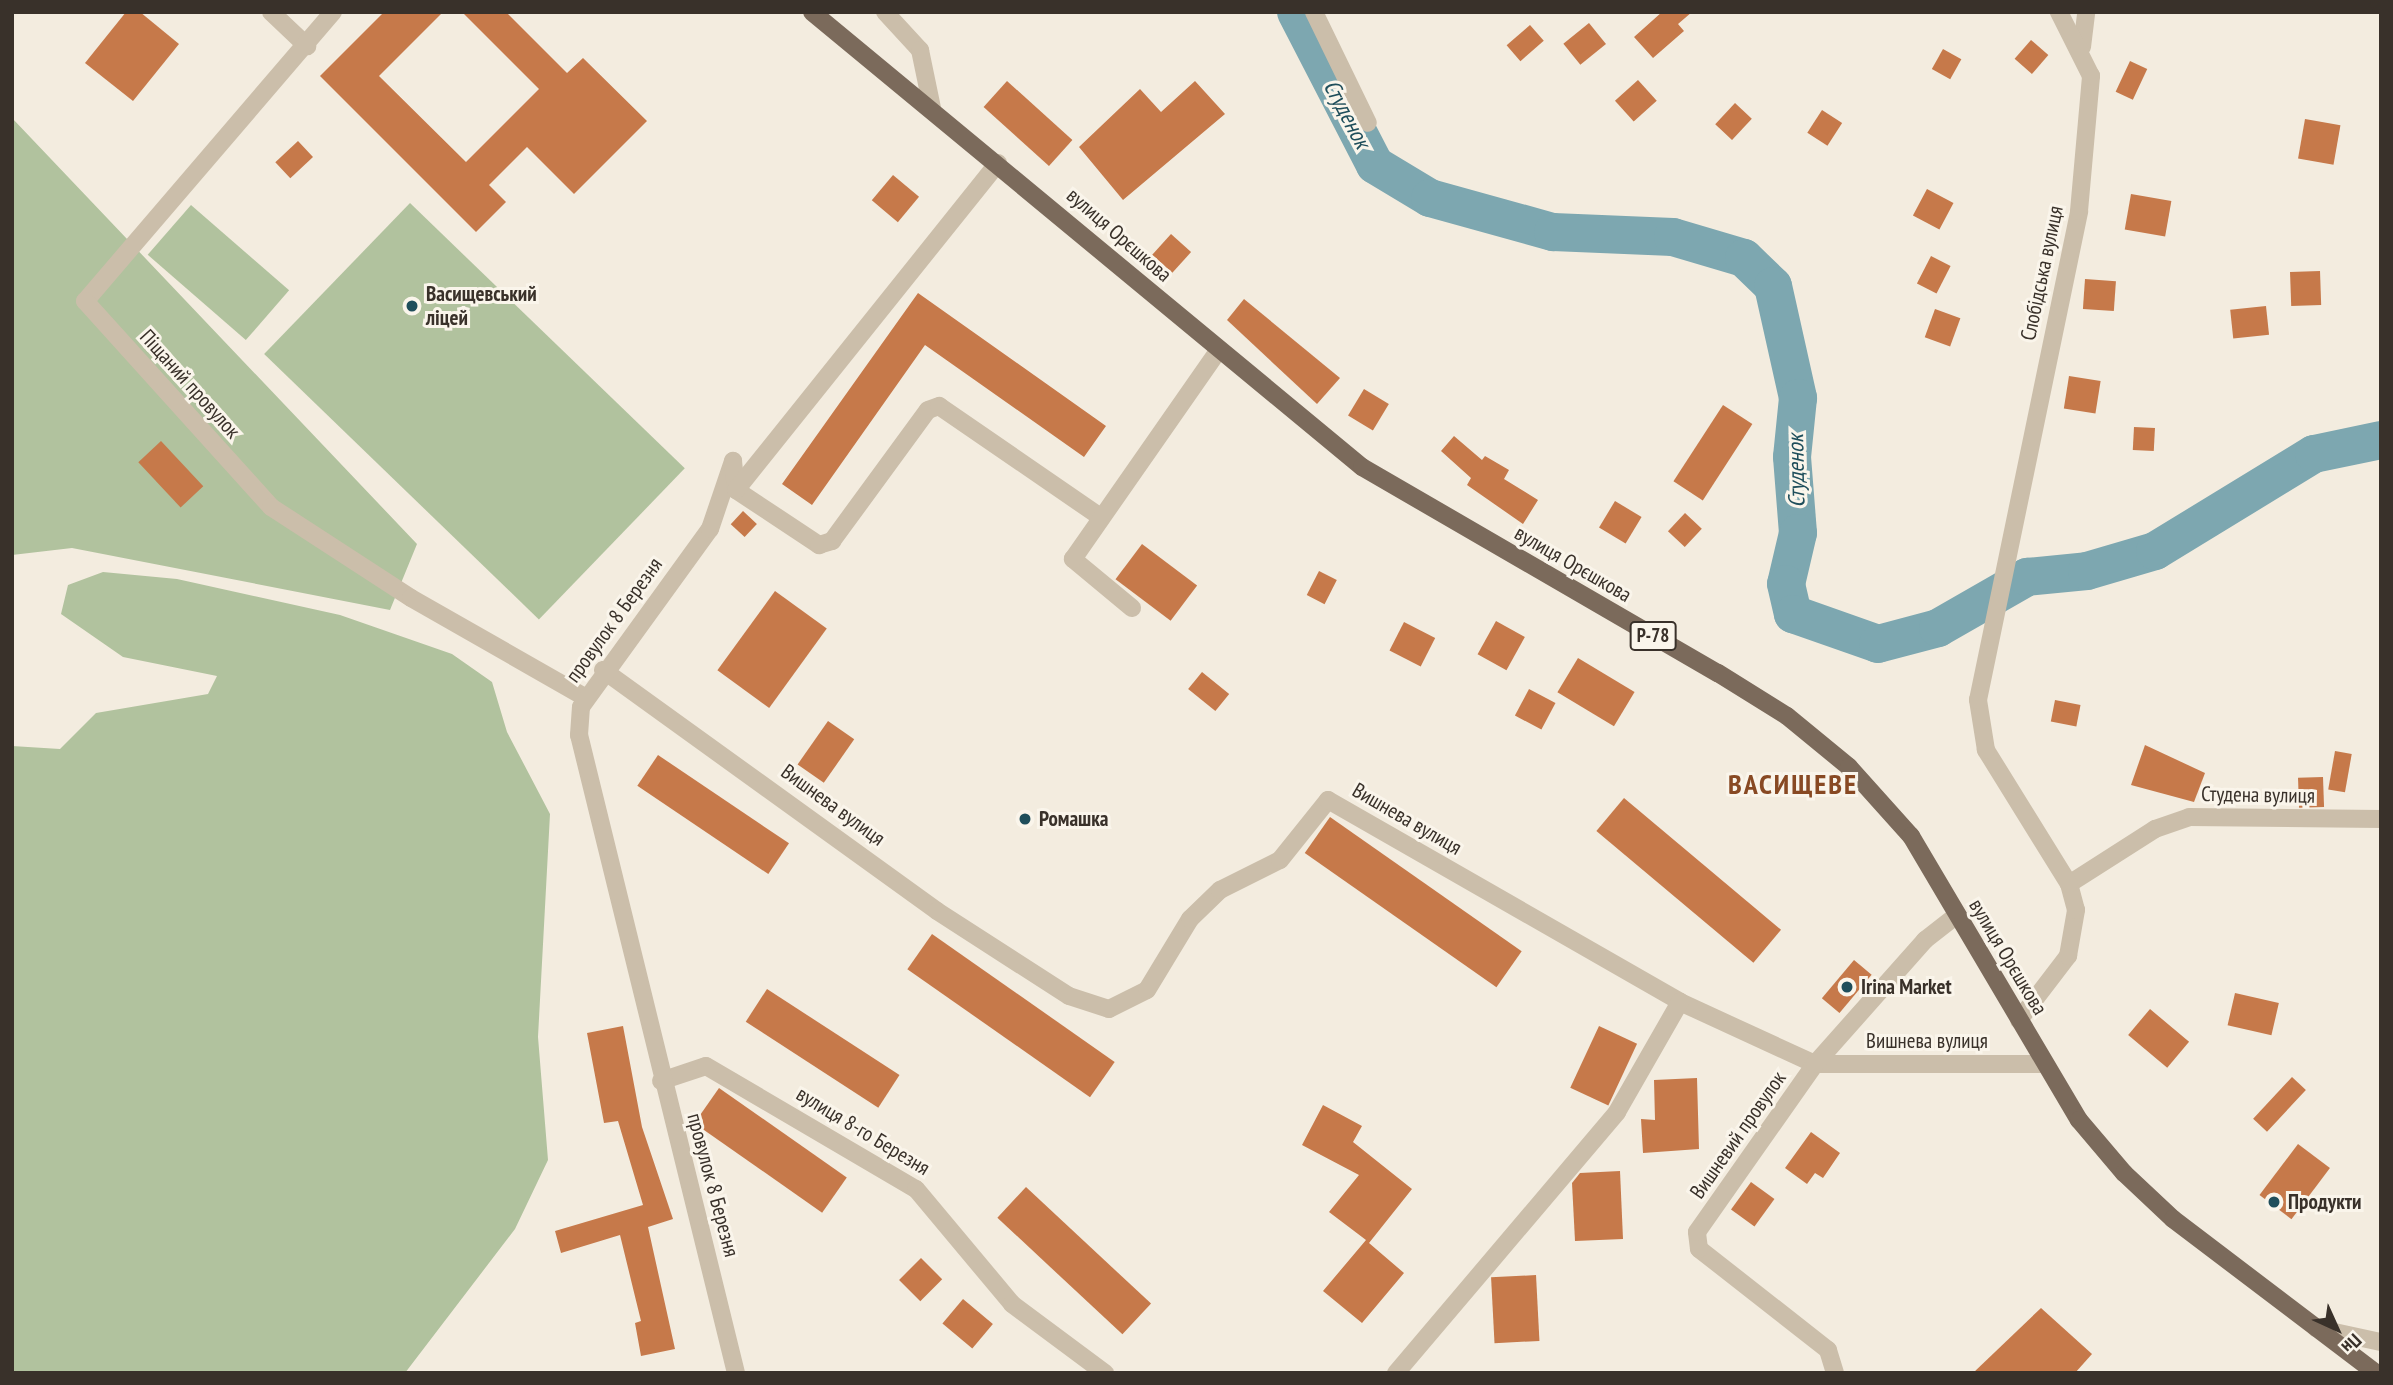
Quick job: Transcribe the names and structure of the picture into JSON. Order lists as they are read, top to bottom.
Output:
{
  "streets": {
    "main road": ["вулиця Орєшкова", "Р-78"],
    "street": [
      "Слобідська вулиця",
      "Піщаний провулок",
      "провулок 8 Березня",
      "Студена вулиця",
      "Вишнева вулиця",
      "вулиця 8-го Березня",
      "Вишневий провулок"
    ]
  },
  "crossings": [
    ["вулиця Орєшкова", "Вишнева вулиця"],
    ["вулиця Орєшкова", "Вишневий провулок"],
    ["Слобідська вулиця", "Студена вулиця"],
    ["Піщаний провулок", "провулок 8 Березня"],
    ["провулок 8 Березня", "Вишнева вулиця"],
    ["провулок 8 Березня", "вулиця 8-го Березня"],
    ["Вишнева вулиця", "Вишневий провулок"]
  ],
  "districts": ["ВАСИЩЕВЕ"],
  "water": ["Студенок"],
  "places": [
    "Васищевський ліцей",
    "Ромашка",
    "Irina Market",
    "Продукти"
  ],
  "north": "bottom right"
}
